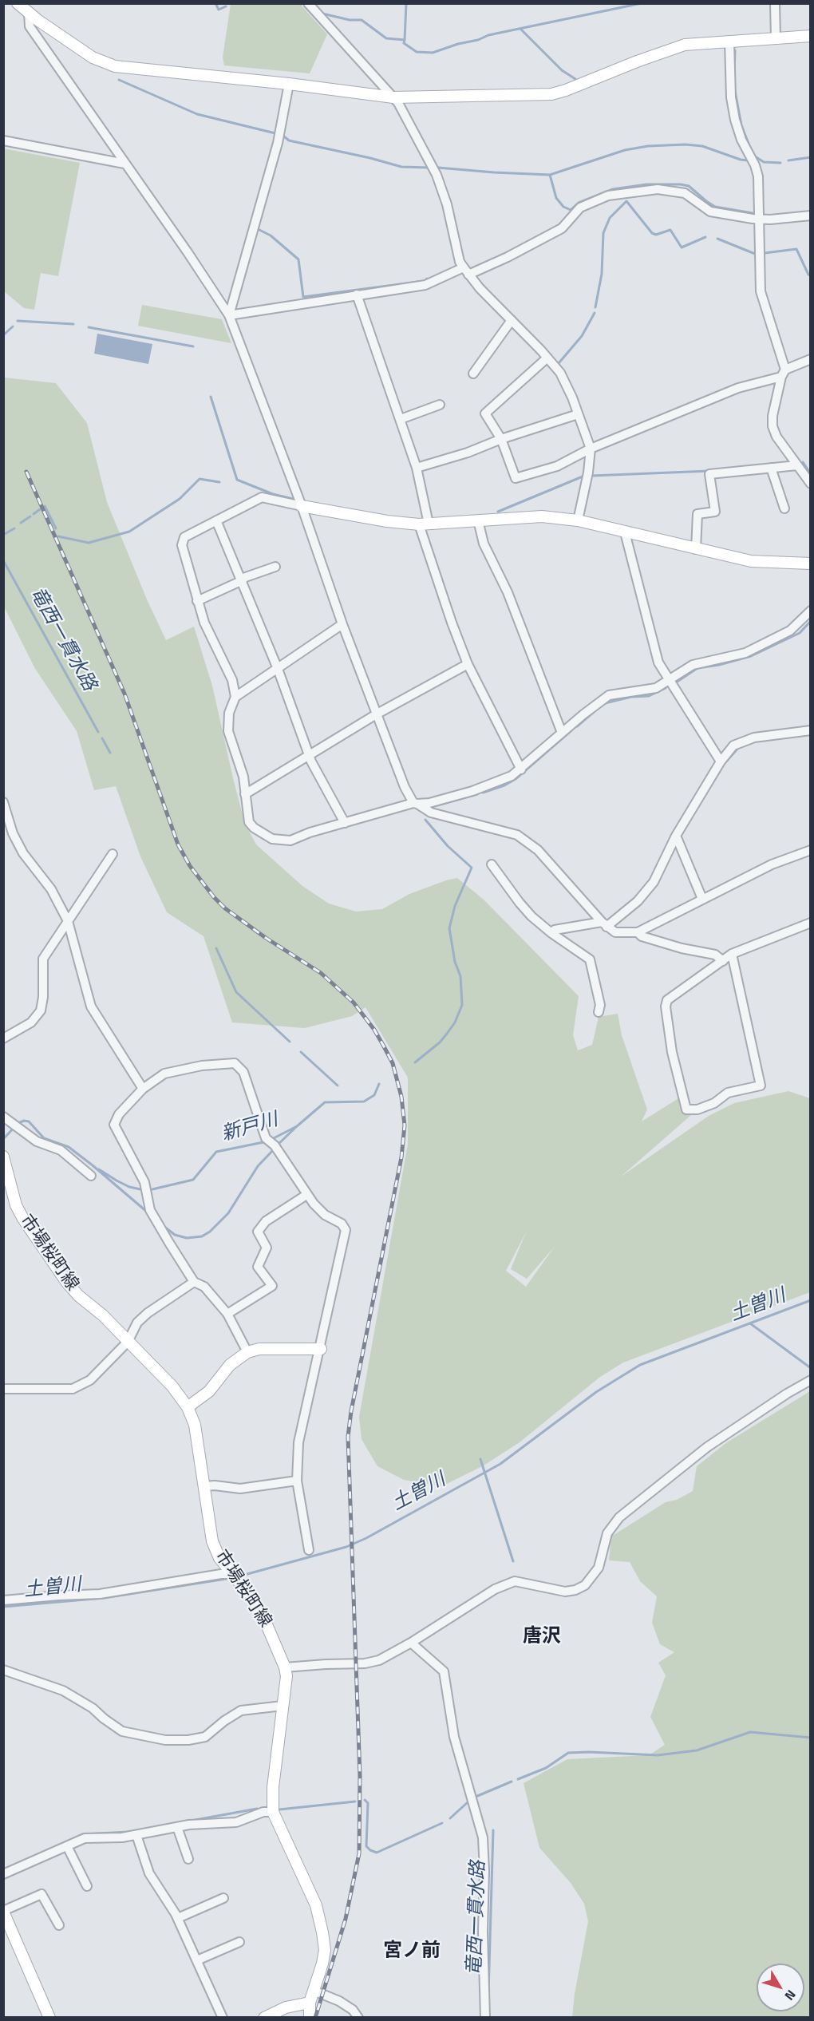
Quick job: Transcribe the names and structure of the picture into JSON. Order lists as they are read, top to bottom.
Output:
{
  "streets": {
    "street": ["市場桜町線"]
  },
  "districts": ["唐沢", "宮ノ前"],
  "water": ["竜西一貫水路", "新戸川", "土曽川"],
  "north": "bottom right"
}
